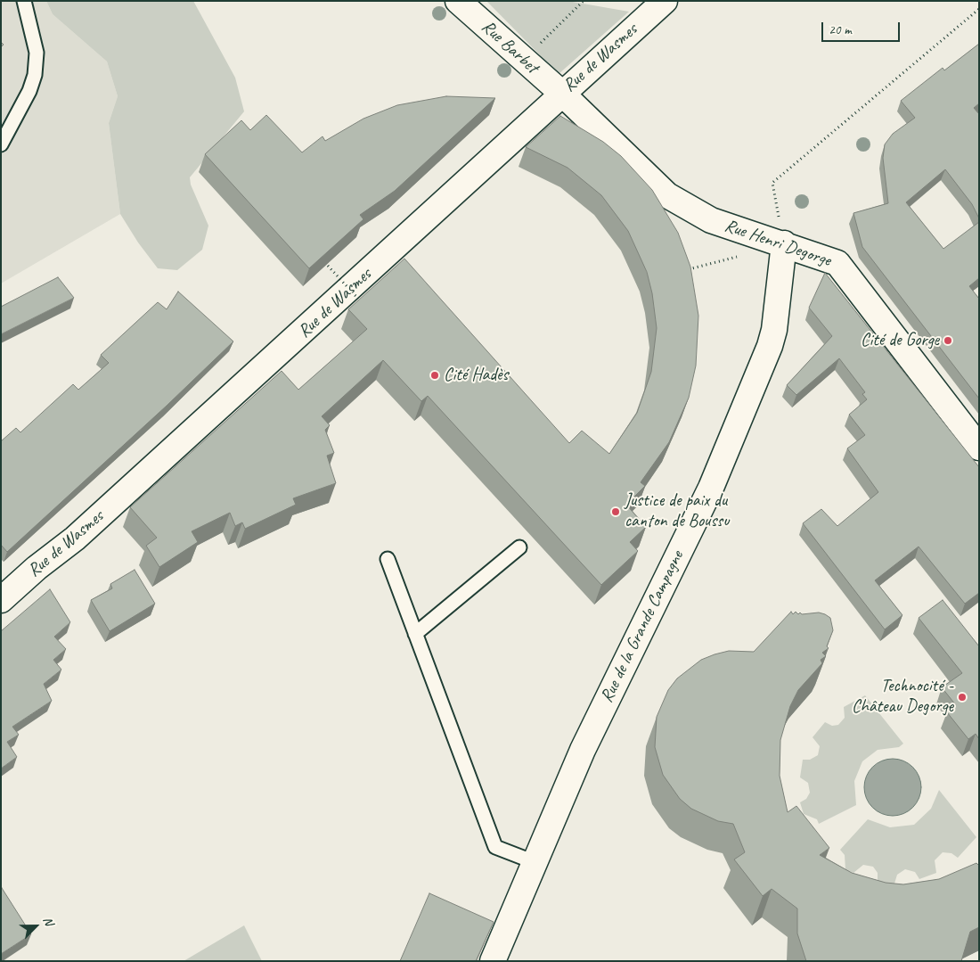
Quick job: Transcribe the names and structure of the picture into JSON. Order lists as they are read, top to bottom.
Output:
{
  "streets": {
    "street": [
      "Rue Barbet",
      "Rue de Wasmes",
      "Rue Henri Degorge",
      "Rue de la Grande Campagne"
    ]
  },
  "crossings": [
    ["Rue Barbet", "Rue de Wasmes"],
    ["Rue Barbet", "Rue Henri Degorge"],
    ["Rue de Wasmes", "Rue Henri Degorge"],
    ["Rue Henri Degorge", "Rue de la Grande Campagne"]
  ],
  "places": [
    "Cité de Gorge",
    "Cité Hadès",
    "Justice de paix du canton de Boussu",
    "Technocité - Château Degorge"
  ],
  "scale_bar": "20 m",
  "north": "top right"
}
